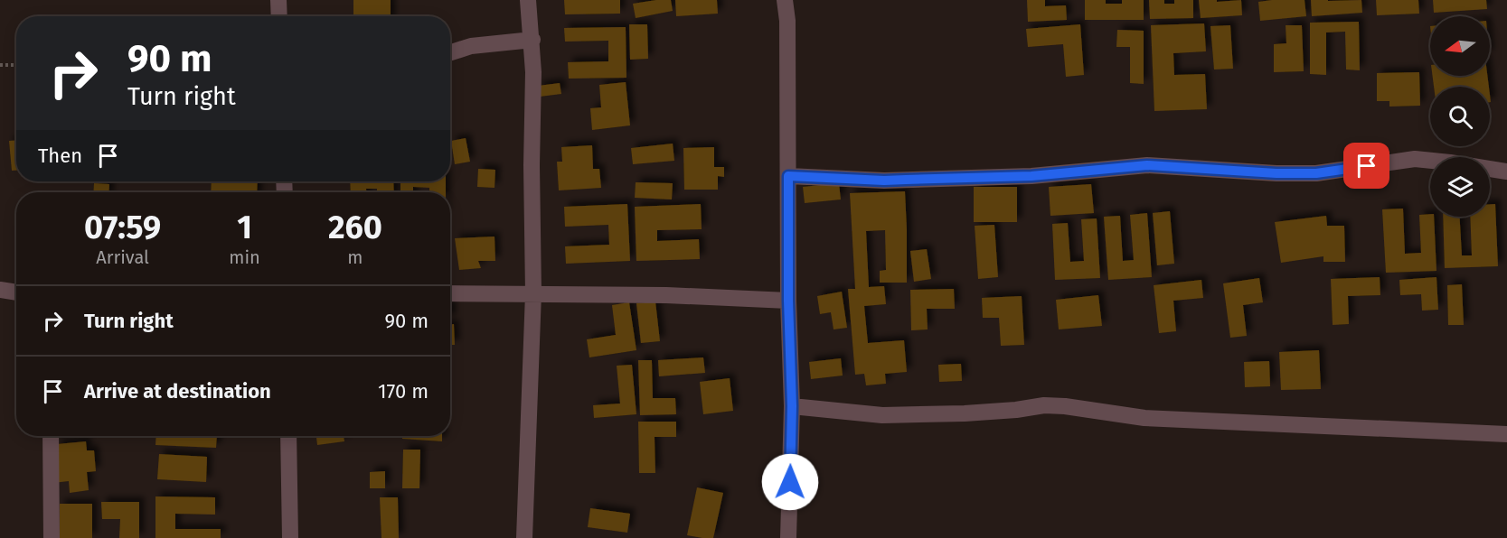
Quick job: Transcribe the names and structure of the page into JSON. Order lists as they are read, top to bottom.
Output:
{
  "north": "left",
  "page": {
    "turn": ["90 m", "Turn right"],
    "then": "Then",
    "eta": [
      "07:59",
      "Arrival",
      "1",
      "min",
      "260",
      "m"
    ],
    "list": [
      {
        "name": "Turn right",
        "value": "90 m"
      },
      {
        "name": "Arrive at destination",
        "value": "170 m"
      }
    ]
  }
}
